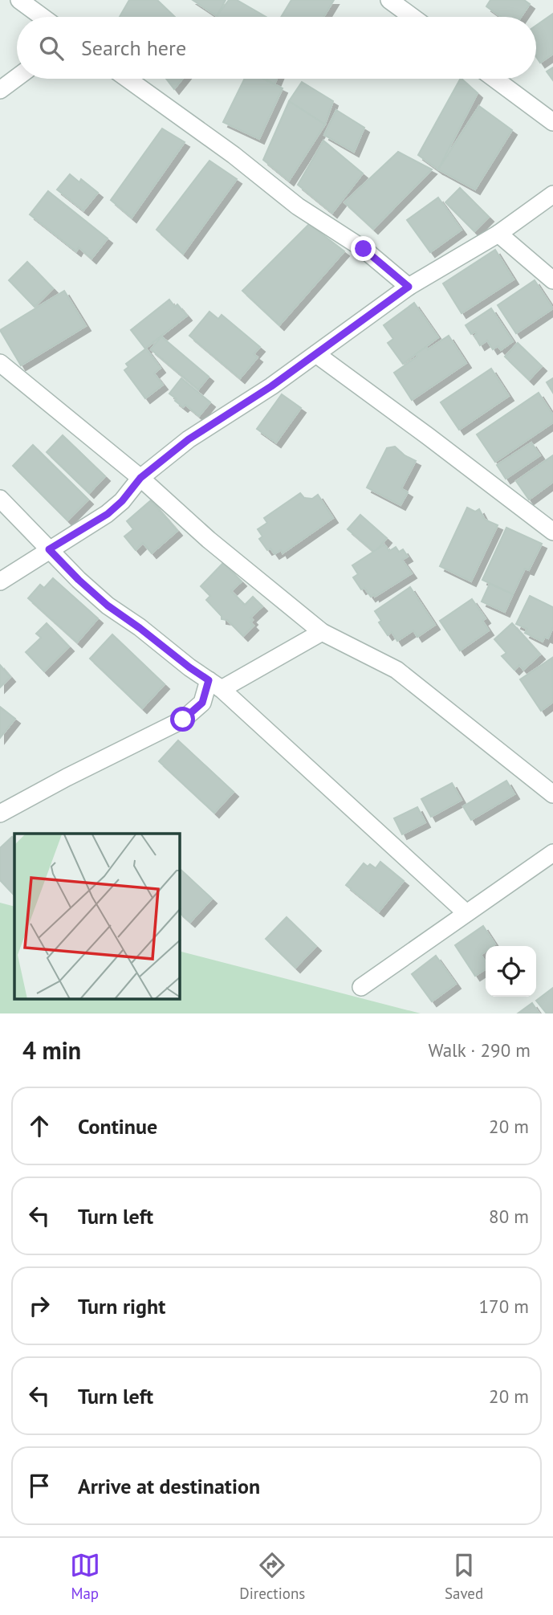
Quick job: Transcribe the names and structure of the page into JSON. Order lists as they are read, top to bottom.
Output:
{
  "page": {
    "search": "Search here",
    "heading": ["4 min", "Walk · 290 m"],
    "list": [
      ["Continue", "20 m"],
      ["Turn left", "80 m"],
      ["Turn right", "170 m"],
      ["Turn left", "20 m"],
      "Arrive at destination"
    ],
    "nav": ["Map", "Directions", "Saved"]
  }
}
